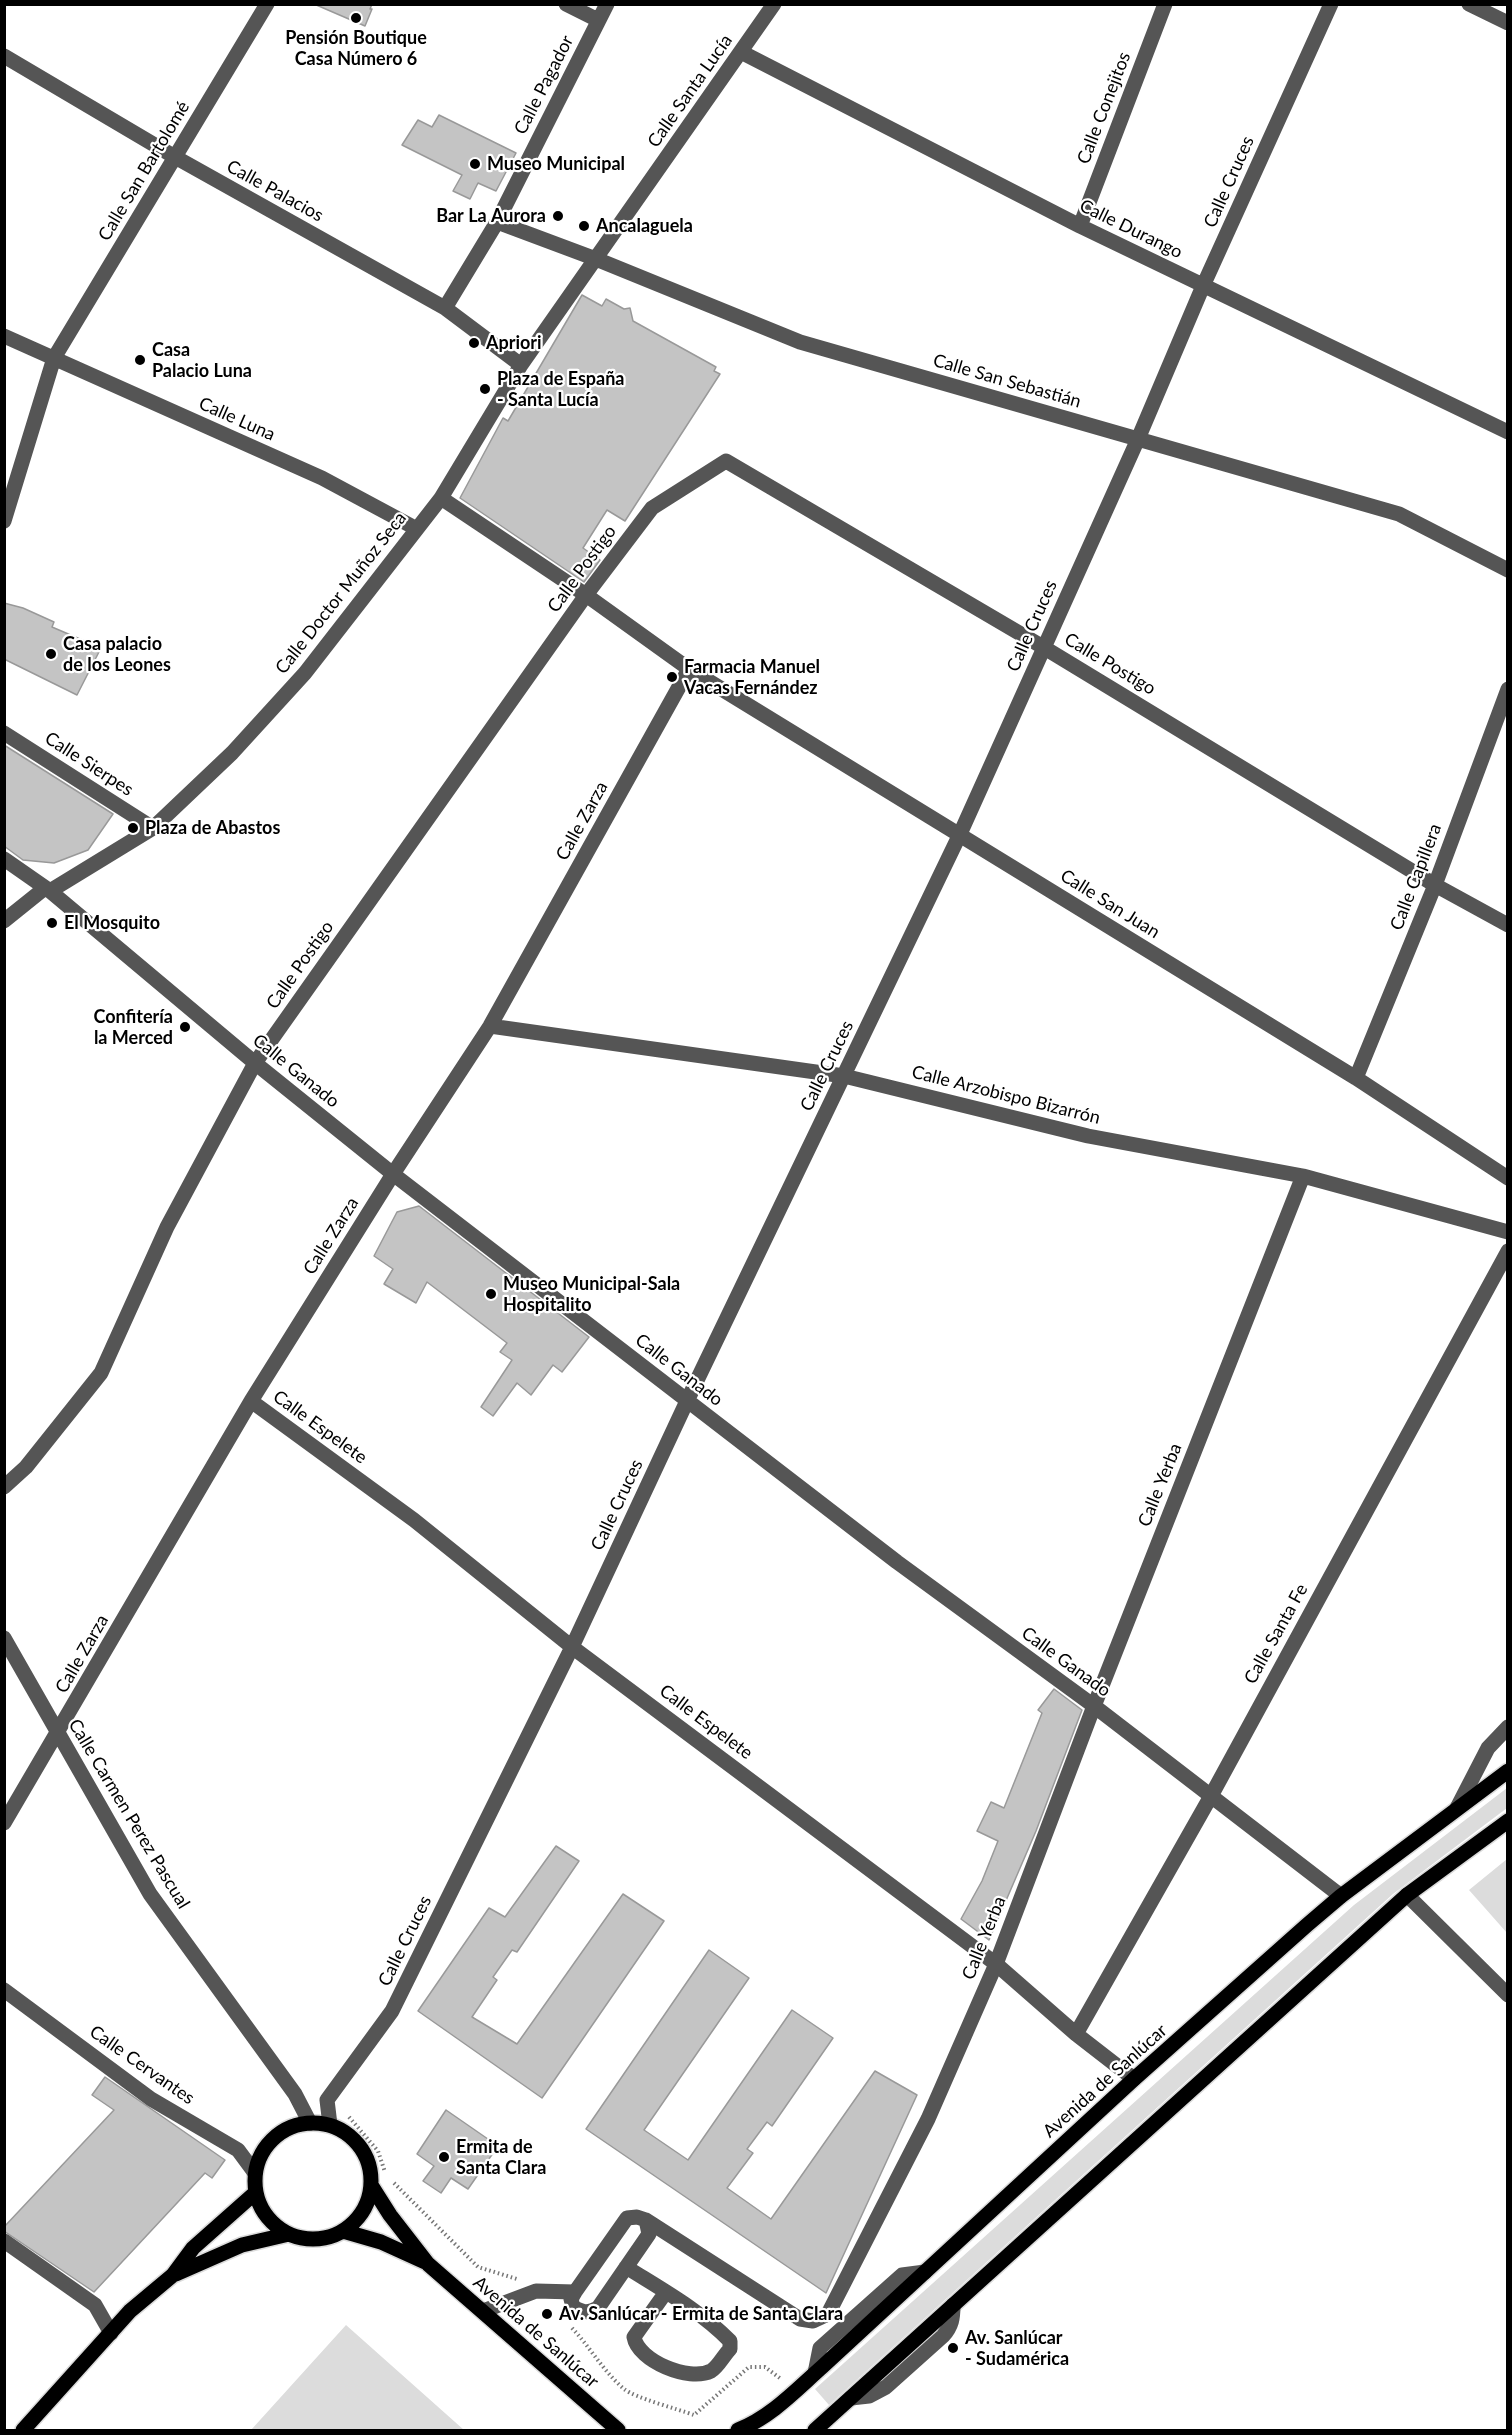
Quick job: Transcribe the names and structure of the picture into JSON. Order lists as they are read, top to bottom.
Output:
{
  "streets": {
    "main road": ["Avenida de Sanlúcar"],
    "street": [
      "Calle Pagador",
      "Calle Santa Lucía",
      "Calle Conejitos",
      "Calle San Bartolomé",
      "Calle Cruces",
      "Calle Palacios",
      "Calle Durango",
      "Calle San Sebastián",
      "Calle Luna",
      "Calle Postigo",
      "Calle Doctor Muñoz Seca",
      "Calle Sierpes",
      "Calle Zarza",
      "Calle Capillera",
      "Calle San Juan",
      "Calle Ganado",
      "Calle Arzobispo Bizarrón",
      "Calle Espelete",
      "Calle Yerba",
      "Calle Santa Fe",
      "Calle Carmen Perez Pascual",
      "Calle Cervantes"
    ]
  },
  "crossings": [
    ["Calle Pagador", "Calle Palacios"],
    ["Calle Pagador", "Calle San Sebastián"],
    ["Calle Santa Lucía", "Calle Durango"],
    ["Calle Santa Lucía", "Calle San Sebastián"],
    ["Calle Santa Lucía", "Calle Doctor Muñoz Seca"],
    ["Calle Conejitos", "Calle Durango"],
    ["Calle San Bartolomé", "Calle Palacios"],
    ["Calle San Bartolomé", "Calle Luna"],
    ["Calle Cruces", "Calle Durango"],
    ["Calle Cruces", "Calle San Sebastián"],
    ["Calle Cruces", "Calle Postigo"],
    ["Calle Cruces", "Calle San Juan"],
    ["Calle Cruces", "Calle Ganado"],
    ["Calle Cruces", "Calle Arzobispo Bizarrón"],
    ["Calle Cruces", "Calle Espelete"],
    ["Calle Cruces", "Calle Carmen Perez Pascual"],
    ["Calle Cruces", "Calle Cervantes"],
    ["Calle Palacios", "Calle Doctor Muñoz Seca"],
    ["Calle San Sebastián", "Calle Doctor Muñoz Seca"],
    ["Calle Luna", "Calle Doctor Muñoz Seca"],
    ["Calle Postigo", "Calle Capillera"],
    ["Calle Postigo", "Calle Ganado"],
    ["Calle Doctor Muñoz Seca", "Calle Sierpes"],
    ["Calle Doctor Muñoz Seca", "Calle Ganado"],
    ["Calle Zarza", "Calle San Juan"],
    ["Calle Zarza", "Calle Ganado"],
    ["Calle Zarza", "Calle Arzobispo Bizarrón"],
    ["Calle Zarza", "Calle Espelete"],
    ["Calle Zarza", "Calle Carmen Perez Pascual"],
    ["Calle Capillera", "Calle San Juan"],
    ["Calle Ganado", "Calle Yerba"],
    ["Calle Ganado", "Calle Santa Fe"],
    ["Calle Ganado", "Avenida de Sanlúcar"],
    ["Calle Arzobispo Bizarrón", "Calle Yerba"],
    ["Calle Espelete", "Calle Yerba"],
    ["Calle Espelete", "Calle Santa Fe"],
    ["Calle Espelete", "Avenida de Sanlúcar"],
    ["Calle Carmen Perez Pascual", "Calle Cervantes"]
  ],
  "places": [
    "Pensión Boutique Casa Número 6",
    "Museo Municipal",
    "Bar La Aurora",
    "Ancalaguela",
    "Apriori",
    "Casa Palacio Luna",
    "Plaza de España - Santa Lucía",
    "Casa palacio de los Leones",
    "Farmacia Manuel Vacas Fernández",
    "Plaza de Abastos",
    "El Mosquito",
    "Confitería la Merced",
    "Museo Municipal-Sala Hospitalito",
    "Ermita de Santa Clara",
    "Av. Sanlúcar - Ermita de Santa Clara",
    "Av. Sanlúcar - Sudamérica"
  ]
}
